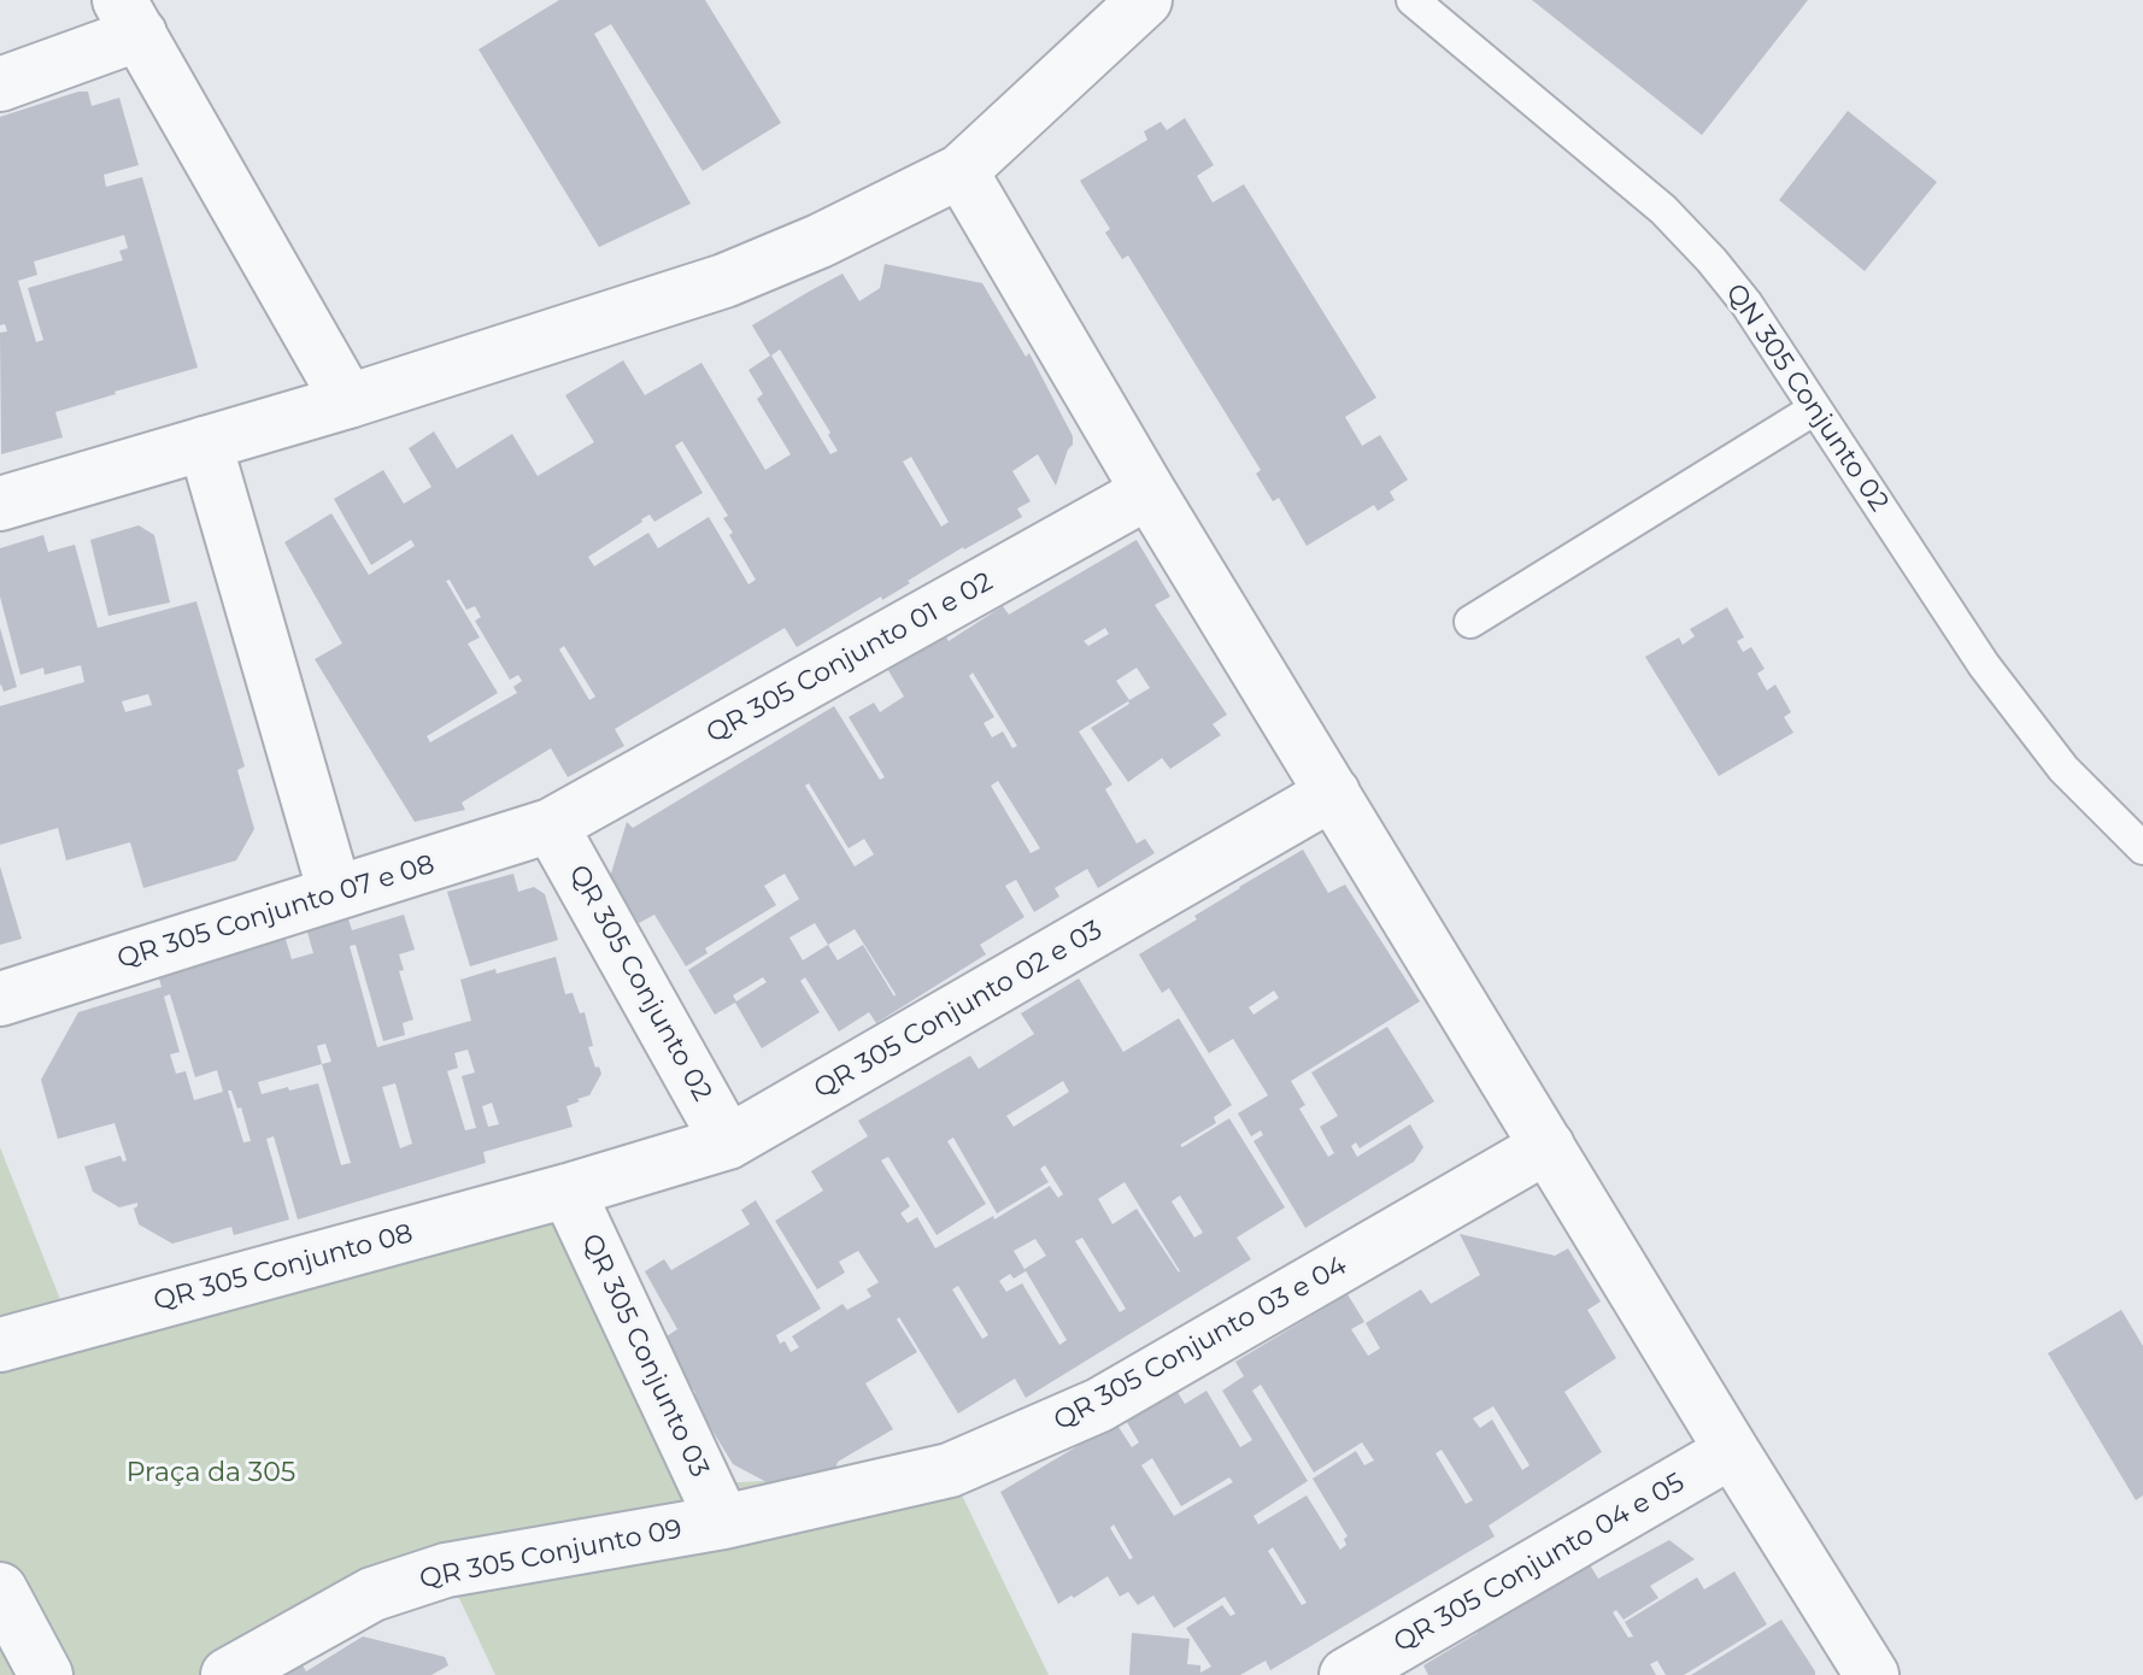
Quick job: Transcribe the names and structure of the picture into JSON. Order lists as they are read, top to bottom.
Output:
{
  "streets": {
    "street": [
      "QR 305 Conjunto 01 e 02",
      "QR 305 Conjunto 07 e 08",
      "QR 305 Conjunto 02",
      "QR 305 Conjunto 02 e 03",
      "QR 305 Conjunto 08",
      "QR 305 Conjunto 03 e 04",
      "QR 305 Conjunto 03",
      "QR 305 Conjunto 09",
      "QR 305 Conjunto 04 e 05"
    ],
    "lane": ["QN 305 Conjunto 02"]
  },
  "crossings": [
    ["QR 305 Conjunto 01 e 02", "QR 305 Conjunto 07 e 08"],
    ["QR 305 Conjunto 01 e 02", "QR 305 Conjunto 02"],
    ["QR 305 Conjunto 07 e 08", "QR 305 Conjunto 02"],
    ["QR 305 Conjunto 02", "QR 305 Conjunto 02 e 03"],
    ["QR 305 Conjunto 02 e 03", "QR 305 Conjunto 08"],
    ["QR 305 Conjunto 02 e 03", "QR 305 Conjunto 03"],
    ["QR 305 Conjunto 08", "QR 305 Conjunto 03"],
    ["QR 305 Conjunto 03 e 04", "QR 305 Conjunto 03"],
    ["QR 305 Conjunto 03 e 04", "QR 305 Conjunto 09"],
    ["QR 305 Conjunto 03", "QR 305 Conjunto 09"]
  ],
  "parks": ["Praça da 305"]
}
